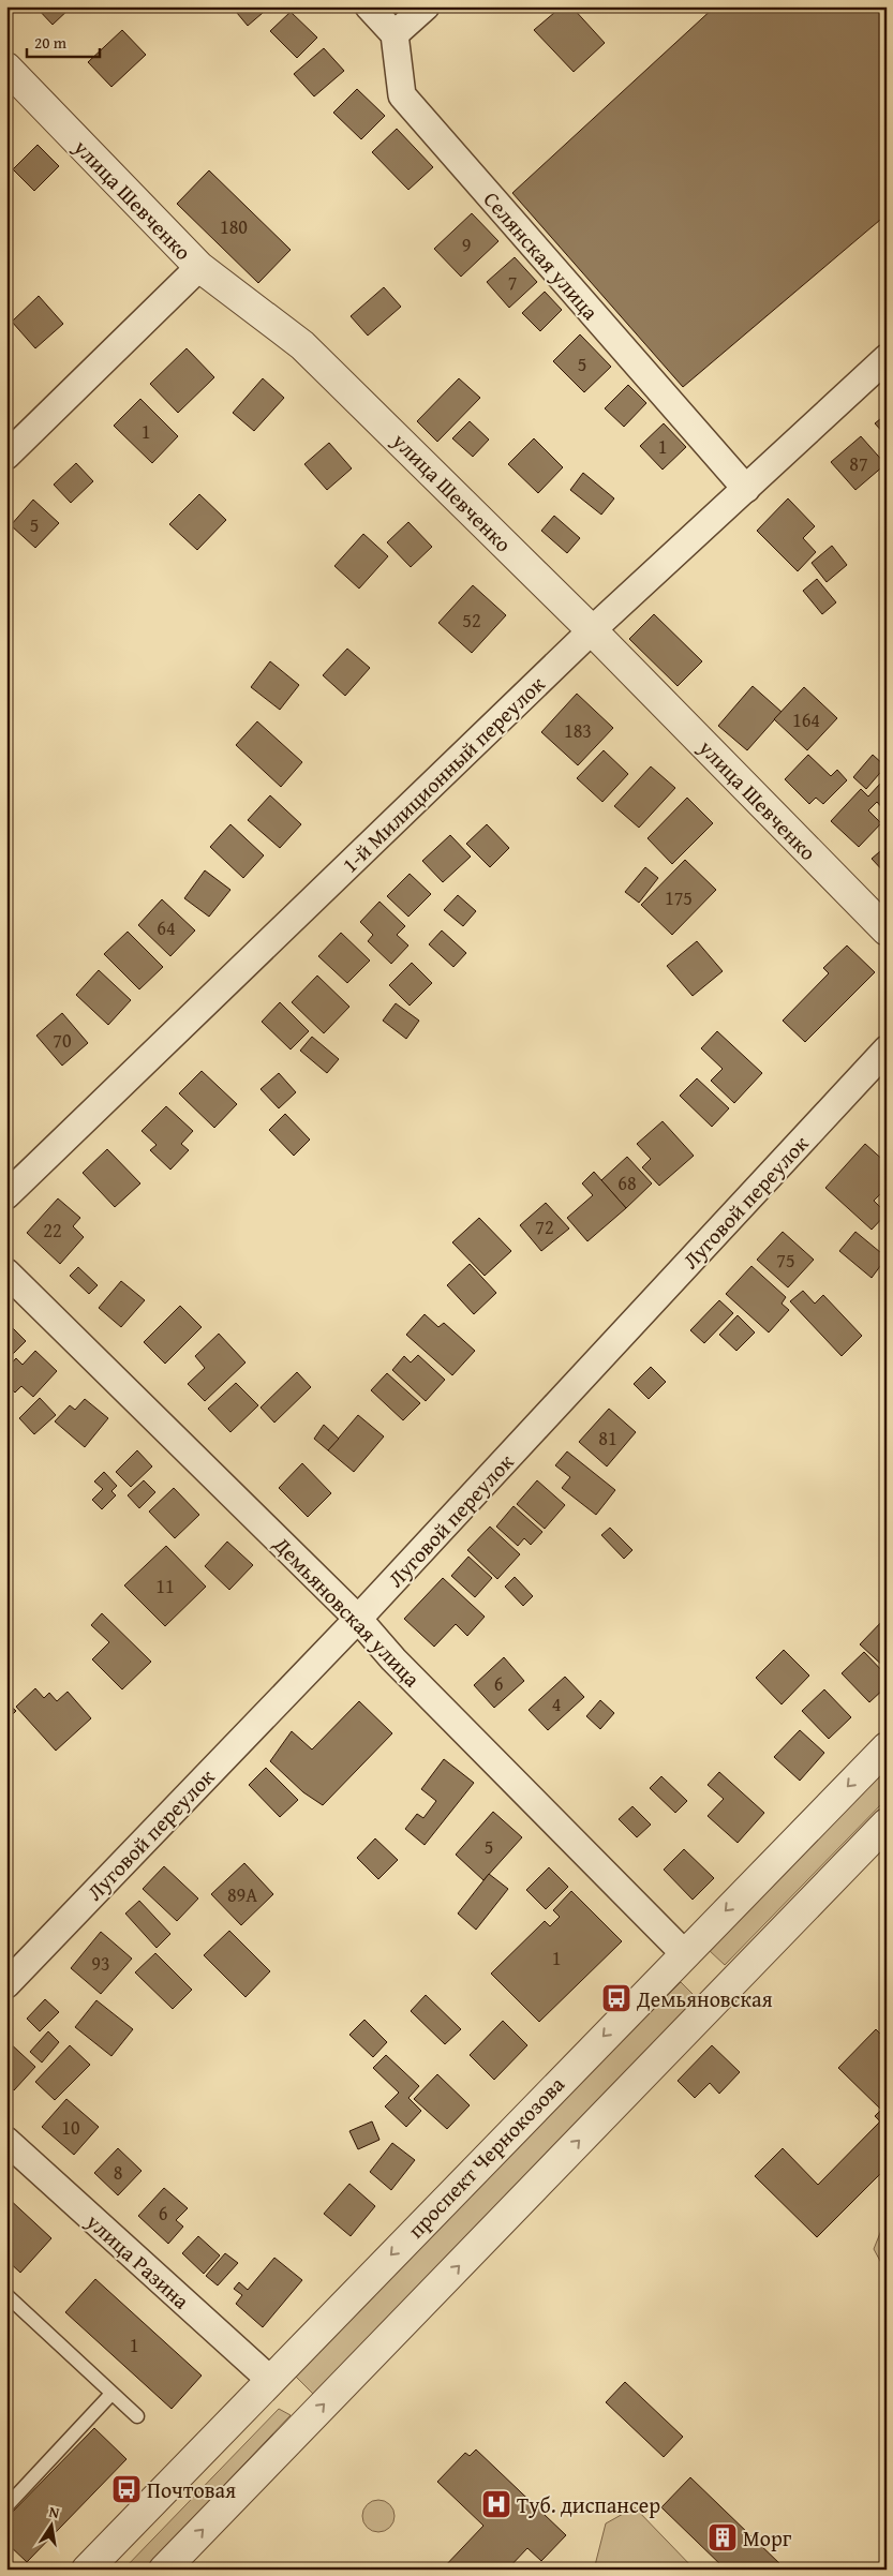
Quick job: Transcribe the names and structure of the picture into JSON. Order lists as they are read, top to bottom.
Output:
{
  "streets": {
    "street": [
      "улица Шевченко",
      "Селянская улица",
      "1-й Милиционный переулок",
      "Луговой переулок",
      "Демьяновская улица",
      "проспект Чернокозова",
      "улица Разина"
    ]
  },
  "crossings": [
    ["улица Шевченко", "1-й Милиционный переулок"],
    ["Селянская улица", "1-й Милиционный переулок"],
    ["Луговой переулок", "Демьяновская улица"],
    ["Демьяновская улица", "проспект Чернокозова"],
    ["проспект Чернокозова", "улица Разина"]
  ],
  "places": {
    "bus stop": ["Демьяновская", "Почтовая"],
    "hospital": ["Туб. диспансер"],
    "building": ["Морг"]
  },
  "house_numbers": [
    "180",
    "9",
    "7",
    "5",
    "1",
    "1",
    "87",
    "5",
    "52",
    "164",
    "183",
    "175",
    "64",
    "70",
    "68",
    "72",
    "22",
    "75",
    "81",
    "11",
    "6",
    "4",
    "5",
    "89А",
    "1",
    "93",
    "10",
    "8",
    "6",
    "1"
  ],
  "scale_bar": "20 m",
  "north": "top"
}
